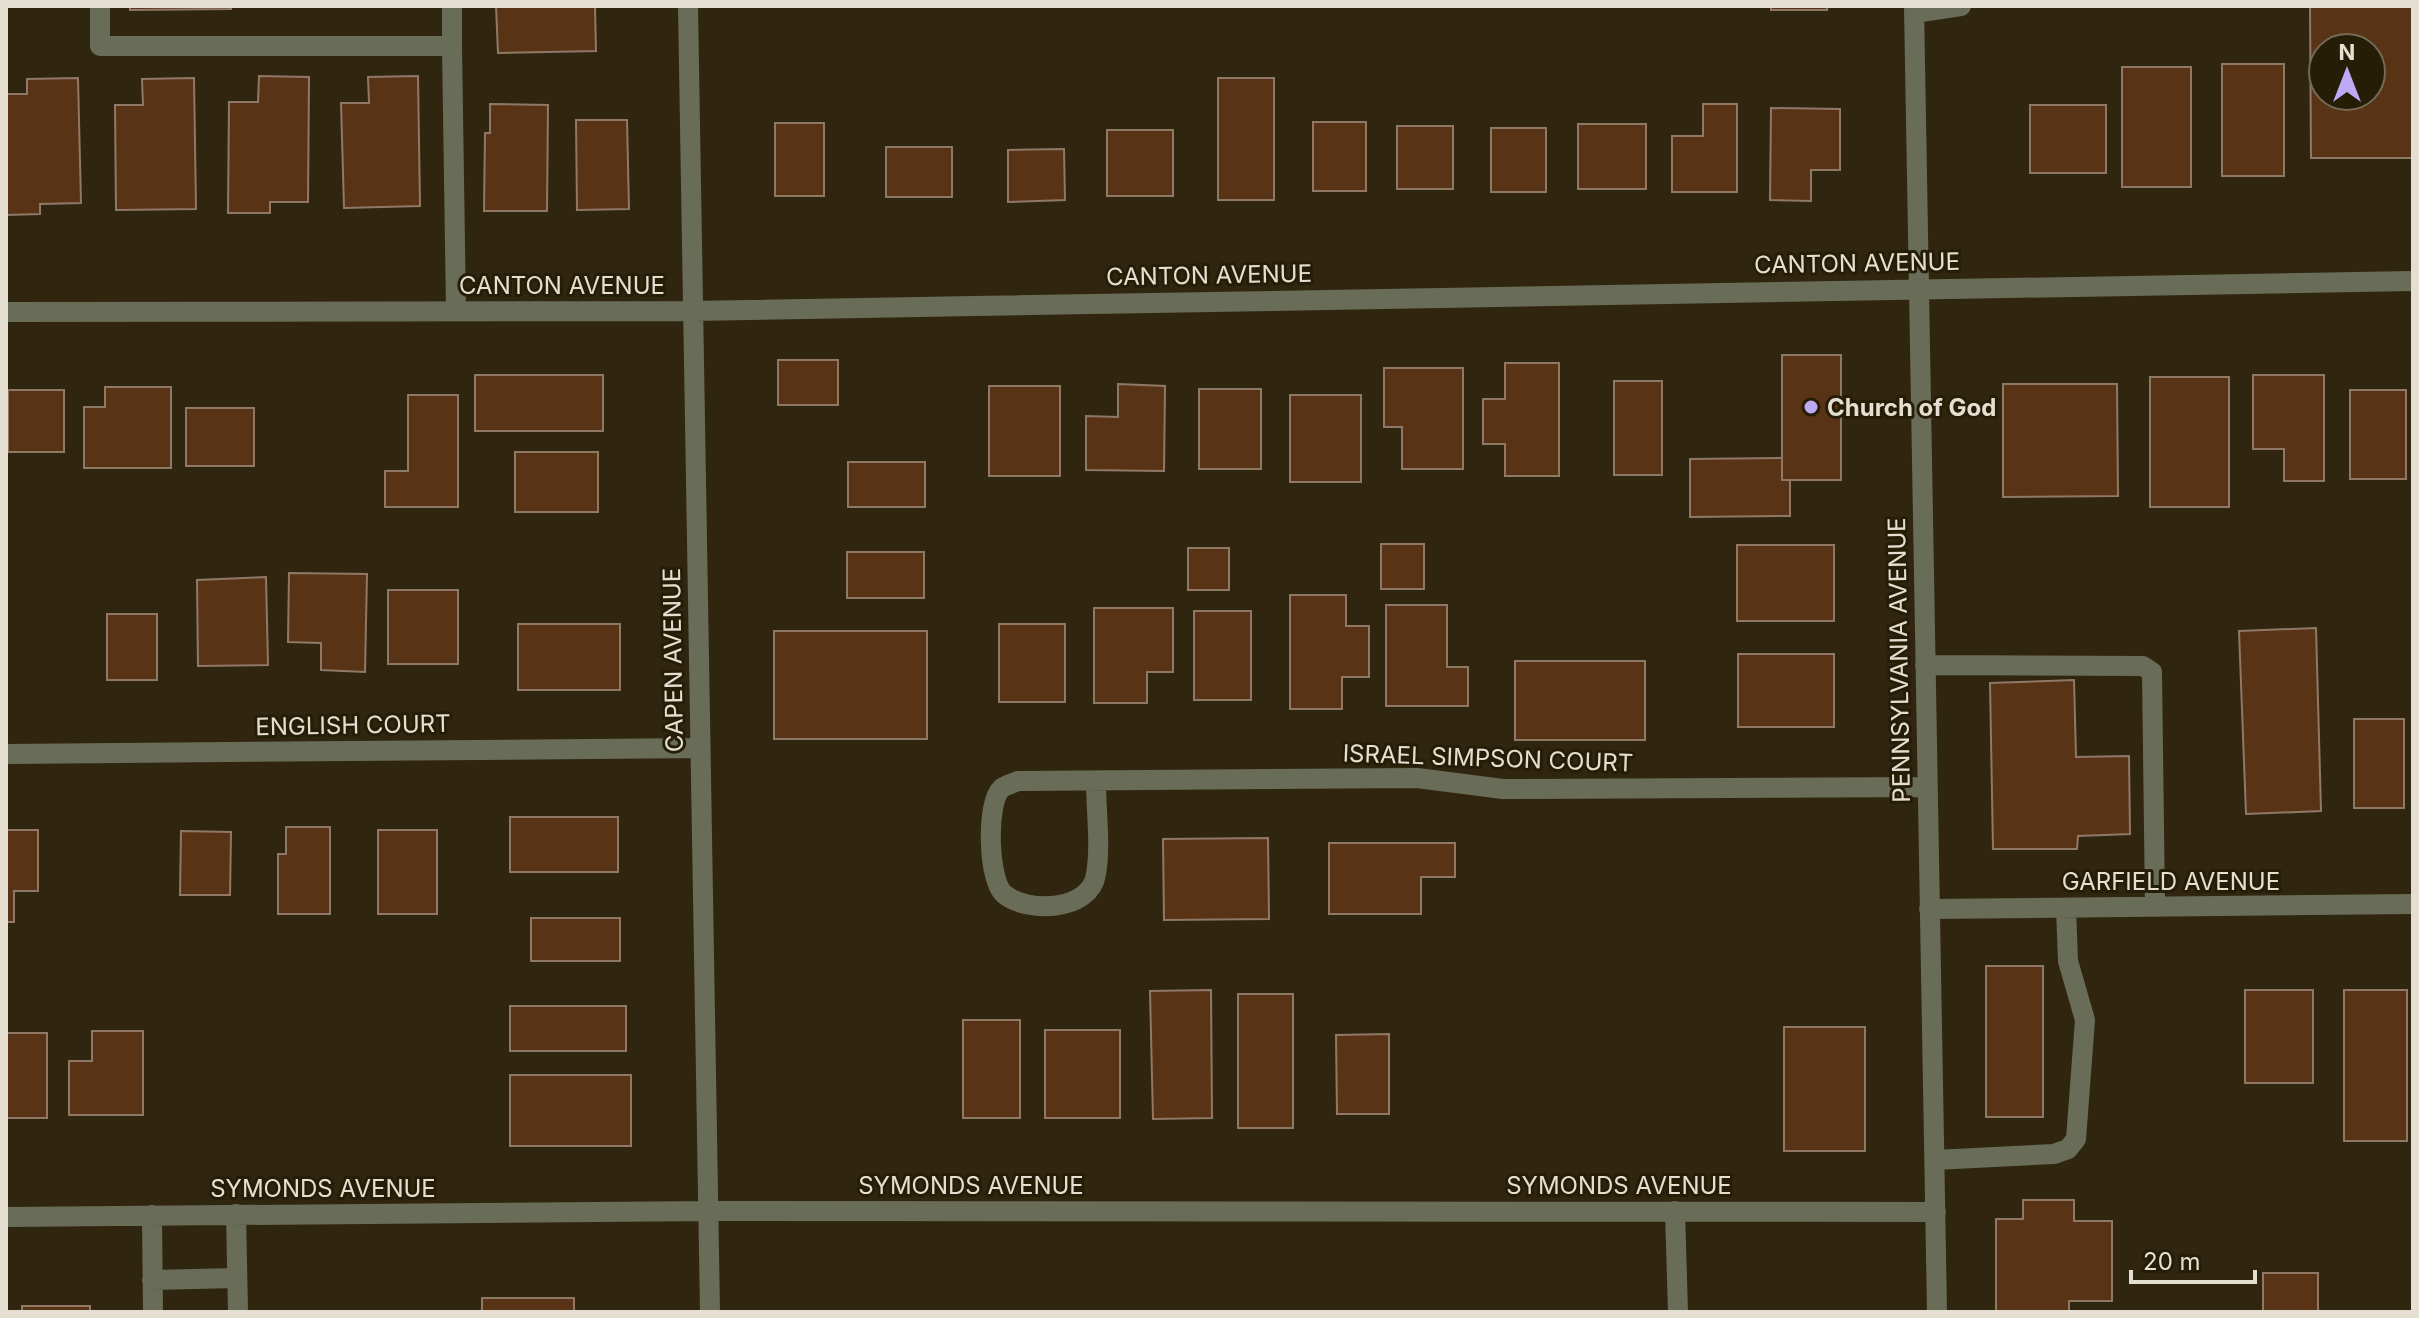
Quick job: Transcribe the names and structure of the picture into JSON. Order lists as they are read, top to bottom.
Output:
{
  "streets": {
    "street": [
      "CANTON AVENUE",
      "CAPEN AVENUE",
      "PENNSYLVANIA AVENUE",
      "ENGLISH COURT",
      "ISRAEL SIMPSON COURT",
      "GARFIELD AVENUE",
      "SYMONDS AVENUE"
    ]
  },
  "crossings": [
    ["CANTON AVENUE", "CAPEN AVENUE"],
    ["CANTON AVENUE", "PENNSYLVANIA AVENUE"],
    ["CAPEN AVENUE", "ENGLISH COURT"],
    ["CAPEN AVENUE", "SYMONDS AVENUE"],
    ["PENNSYLVANIA AVENUE", "ISRAEL SIMPSON COURT"],
    ["PENNSYLVANIA AVENUE", "GARFIELD AVENUE"],
    ["PENNSYLVANIA AVENUE", "SYMONDS AVENUE"]
  ],
  "places": ["Church of God"],
  "scale_bar": "20 m",
  "north": "top"
}
